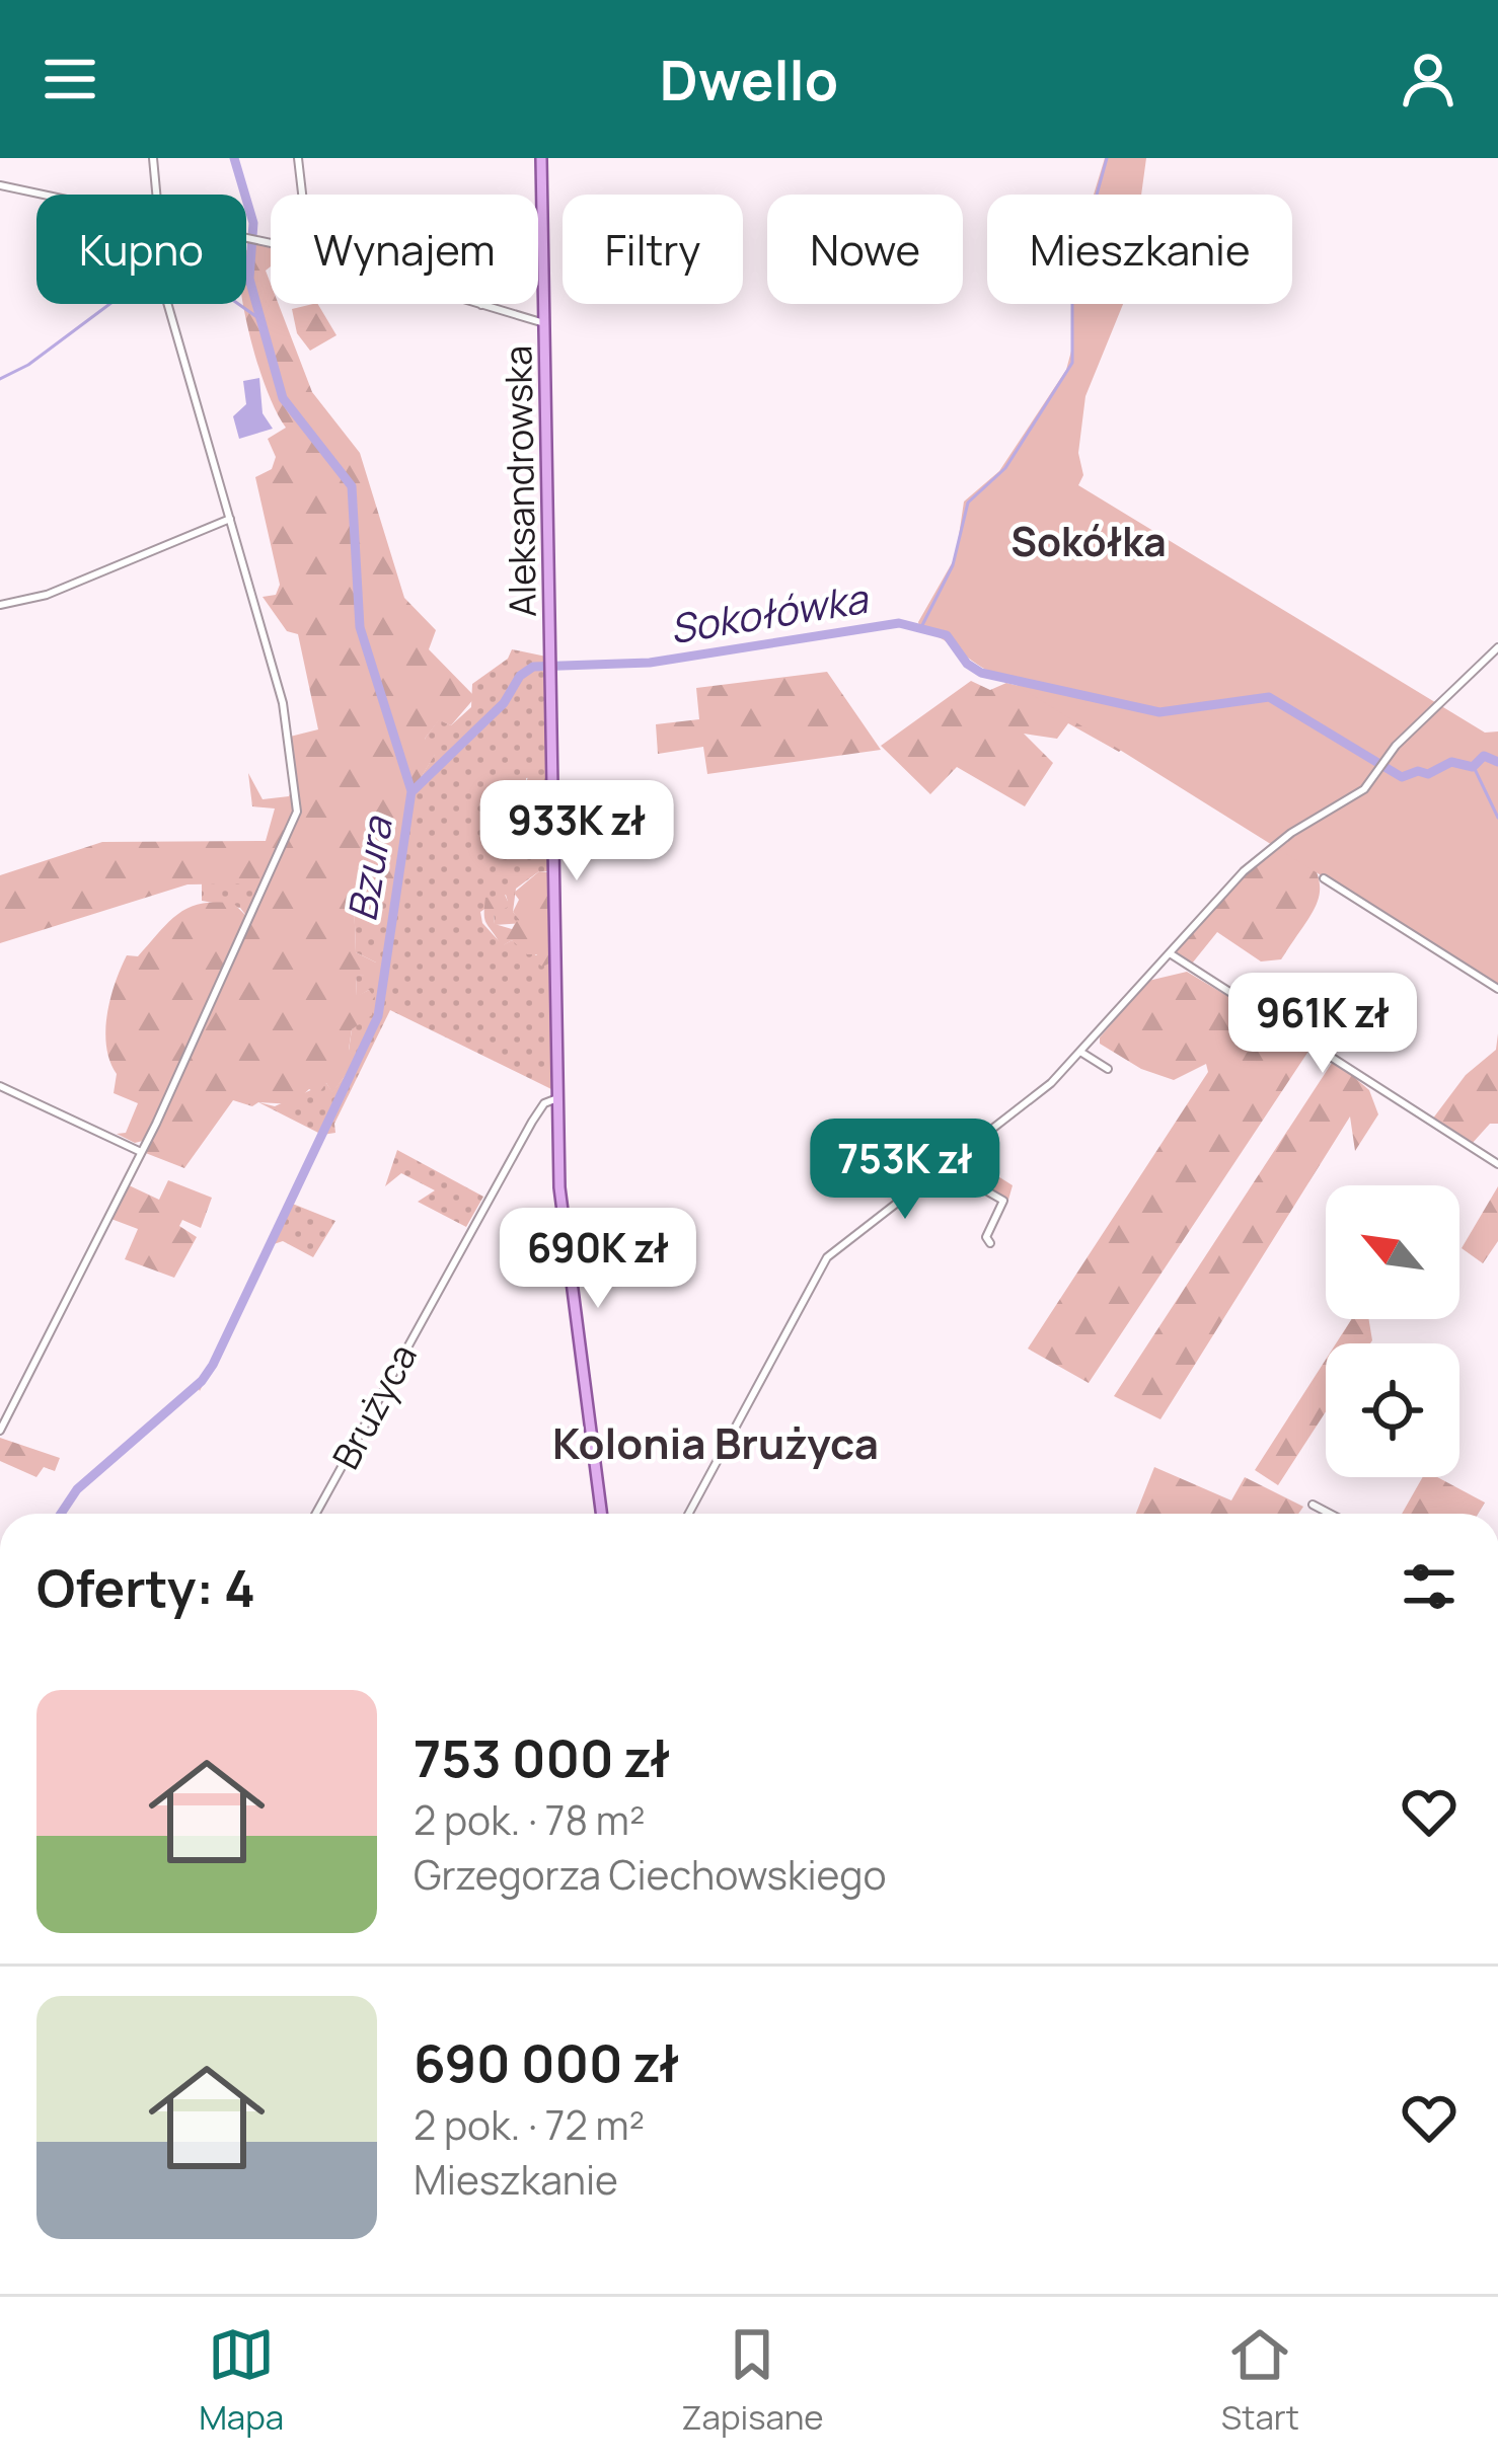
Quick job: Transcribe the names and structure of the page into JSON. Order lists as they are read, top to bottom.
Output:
{
  "streets": {
    "main road": ["Aleksandrowska"],
    "street": ["Brużyca"]
  },
  "crossings": [
    ["Aleksandrowska", "Brużyca"]
  ],
  "districts": ["Sokółka", "Kolonia Brużyca"],
  "water": ["Sokołówka", "Bzura"],
  "north": "top left",
  "page": {
    "header": "Dwello",
    "chip": [
      "Kupno",
      "Wynajem",
      "Filtry",
      "Nowe",
      "Mieszkanie"
    ],
    "price": [
      "933K zł",
      "961K zł",
      "753K zł",
      "690K zł"
    ],
    "heading": "Oferty: 4",
    "list": [
      {
        "name": "753 000 zł",
        "note": "2 pok. · 78 m² · Grzegorza Ciechowskiego"
      },
      {
        "name": "690 000 zł",
        "note": "2 pok. · 72 m² · Mieszkanie"
      }
    ],
    "tabs": ["Mapa", "Zapisane", "Start"]
  }
}
